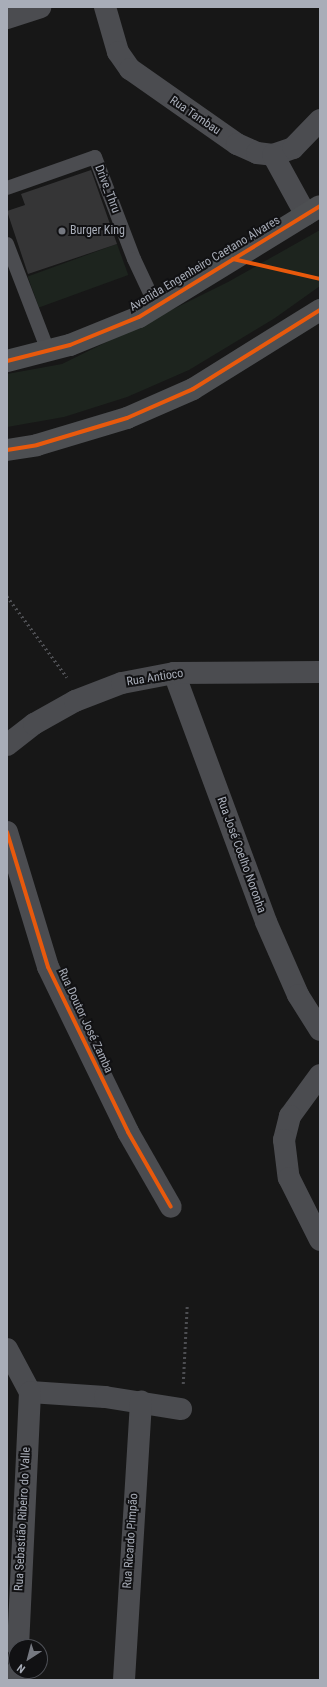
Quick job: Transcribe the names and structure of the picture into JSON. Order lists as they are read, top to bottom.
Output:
{
  "streets": {
    "main road": ["Avenida Engenheiro Caetano Alvares"],
    "street": [
      "Rua Tambau",
      "Rua Antioco",
      "Rua José Coelho Noronha",
      "Rua Doutor José Zamba",
      "Rua Sebastião Ribeiro do Valle",
      "Rua Ricardo Pimpão"
    ],
    "lane": ["Drive_Thru"]
  },
  "crossings": [
    ["Drive_Thru", "Avenida Engenheiro Caetano Alvares"],
    ["Rua Antioco", "Rua José Coelho Noronha"]
  ],
  "places": ["Burger King"],
  "north": "bottom left"
}
